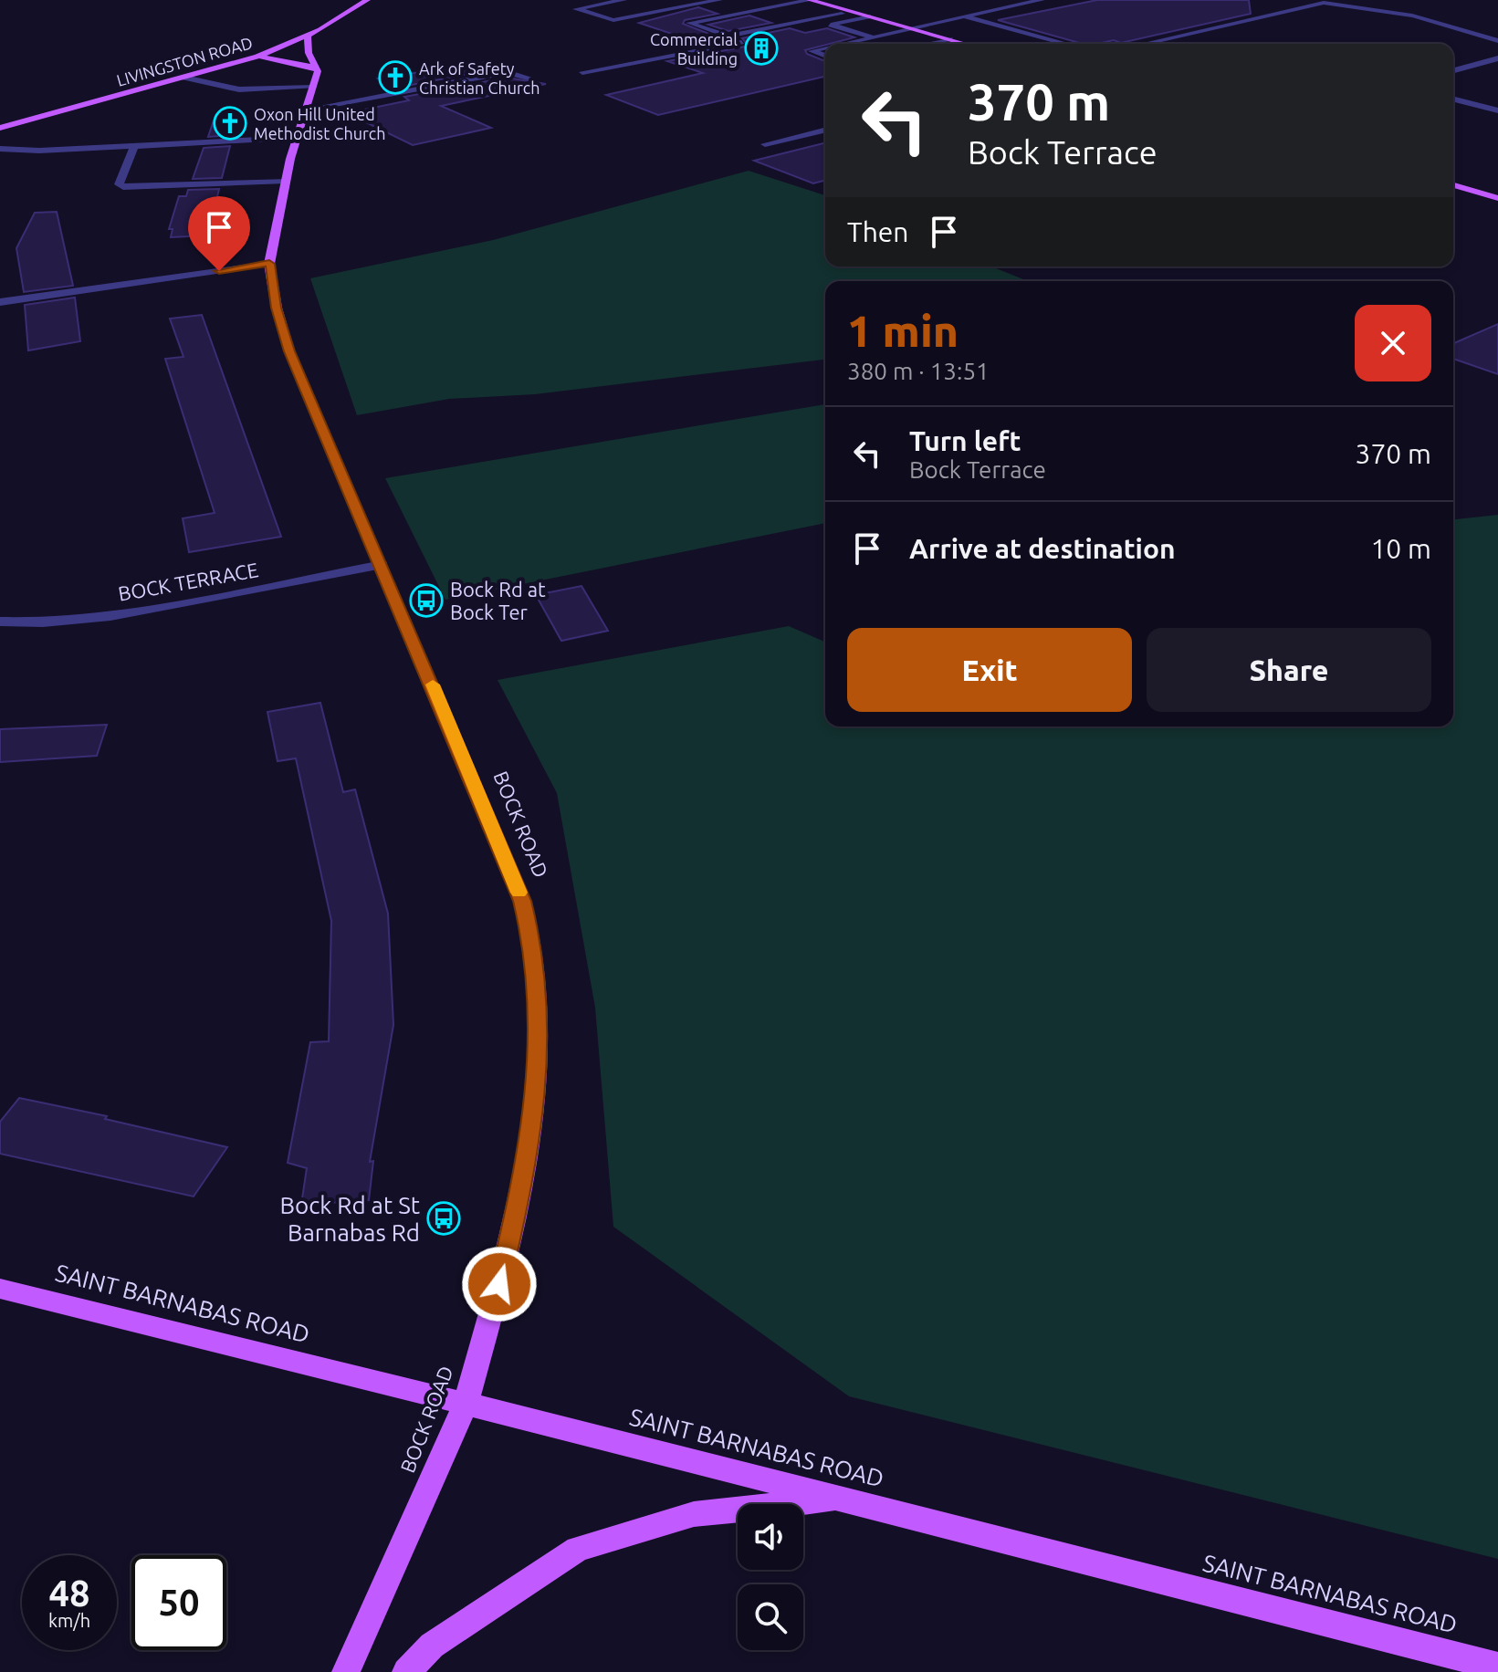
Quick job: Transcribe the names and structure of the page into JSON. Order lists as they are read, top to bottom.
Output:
{
  "streets": {
    "main road": ["LIVINGSTON ROAD", "BOCK ROAD", "SAINT BARNABAS ROAD"],
    "street": ["BOCK TERRACE"]
  },
  "crossings": [
    ["LIVINGSTON ROAD", "BOCK ROAD"],
    ["BOCK TERRACE", "BOCK ROAD"],
    ["BOCK ROAD", "SAINT BARNABAS ROAD"]
  ],
  "places": {
    "building": ["Commercial Building"],
    "church": ["Ark of Safety Christian Church", "Oxon Hill United Methodist Church"],
    "bus stop": ["Bock Rd at Bock Ter", "Bock Rd at St Barnabas Rd"]
  },
  "page": {
    "turn": ["370 m", "Bock Terrace"],
    "then": "Then",
    "heading": ["1 min", "380 m · 13:51"],
    "list": [
      {
        "name": "Turn left",
        "note": "Bock Terrace",
        "value": "370 m"
      },
      {
        "name": "Arrive at destination",
        "value": "10 m"
      }
    ],
    "buttons": ["Exit", "Share"],
    "speed": "48 km/h",
    "limit": "50"
  }
}
